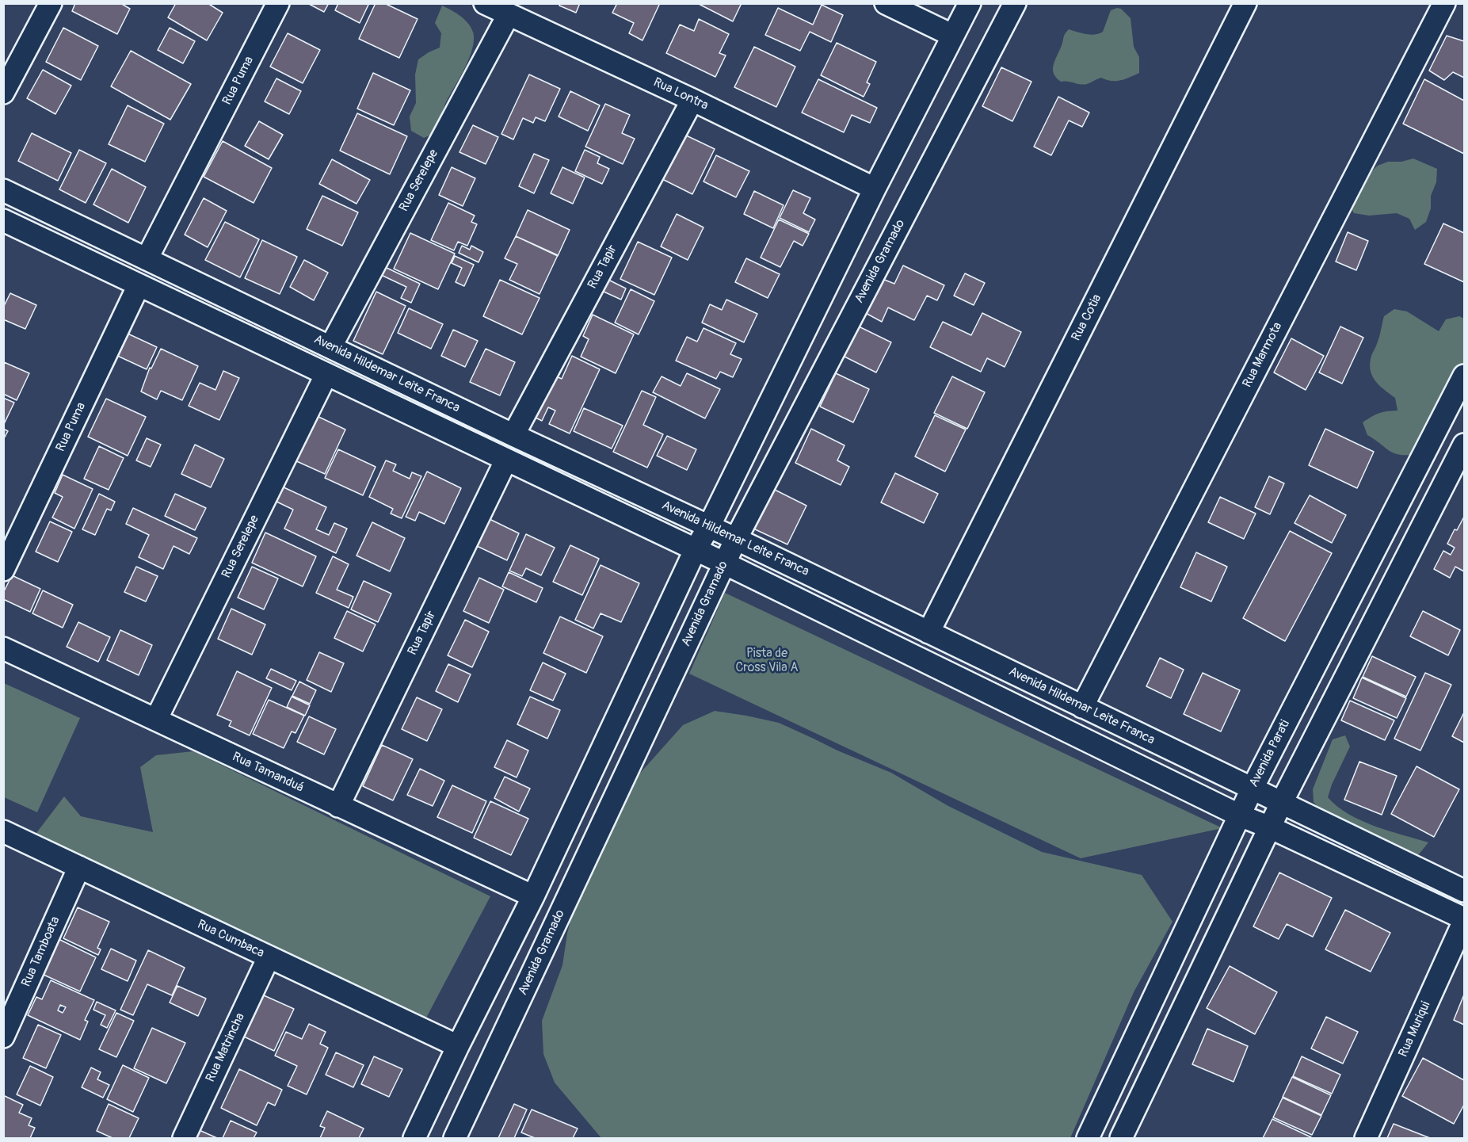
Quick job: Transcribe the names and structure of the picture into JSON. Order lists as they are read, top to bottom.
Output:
{
  "streets": {
    "street": [
      "Rua Puma",
      "Rua Lontra",
      "Rua Serelepe",
      "Avenida Gramado",
      "Rua Tapir",
      "Rua Cotia",
      "Rua Marmota",
      "Avenida Hildemar Leite Franca",
      "Avenida Parati",
      "Rua Tamanduá",
      "Rua Cumbaca",
      "Rua Tamboata",
      "Rua Muriqui",
      "Rua Matrincha"
    ]
  },
  "crossings": [
    ["Rua Puma", "Avenida Hildemar Leite Franca"],
    ["Rua Lontra", "Rua Serelepe"],
    ["Rua Lontra", "Rua Tapir"],
    ["Rua Serelepe", "Avenida Hildemar Leite Franca"],
    ["Rua Serelepe", "Rua Tamanduá"],
    ["Avenida Gramado", "Avenida Hildemar Leite Franca"],
    ["Rua Tapir", "Avenida Hildemar Leite Franca"],
    ["Rua Tapir", "Rua Tamanduá"],
    ["Rua Cotia", "Avenida Hildemar Leite Franca"],
    ["Rua Marmota", "Avenida Hildemar Leite Franca"],
    ["Avenida Hildemar Leite Franca", "Avenida Parati"],
    ["Avenida Hildemar Leite Franca", "Rua Muriqui"],
    ["Rua Cumbaca", "Rua Tamboata"],
    ["Rua Cumbaca", "Rua Matrincha"]
  ],
  "parks": ["Pista de Cross Vila A"]
}
